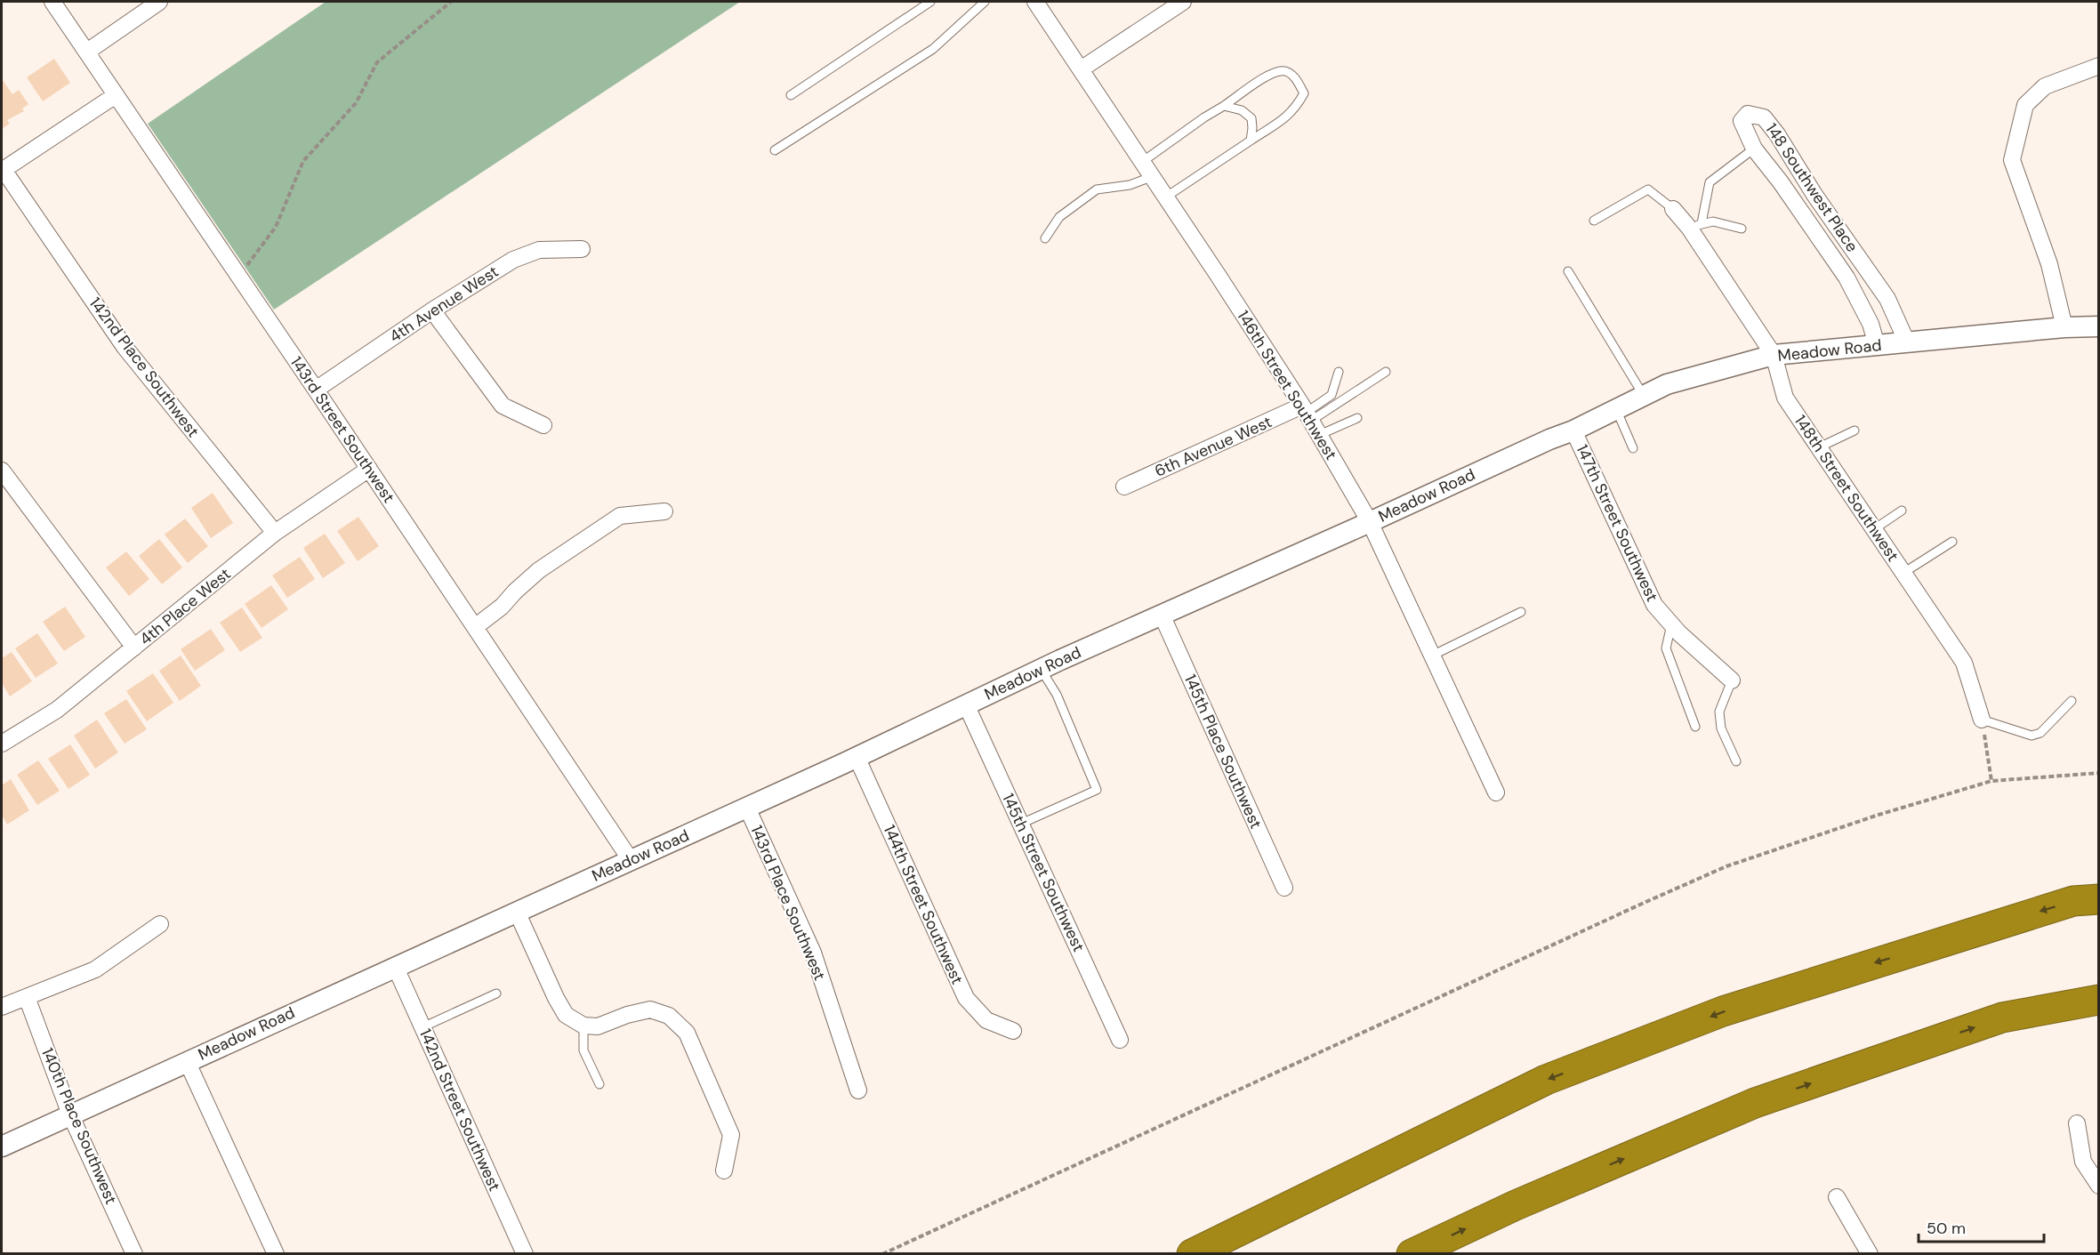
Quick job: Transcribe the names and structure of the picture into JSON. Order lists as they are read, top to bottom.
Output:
{
  "streets": {
    "street": [
      "148 Southwest Place",
      "4th Avenue West",
      "Meadow Road",
      "142nd Place Southwest",
      "146th Street Southwest",
      "143rd Street Southwest",
      "6th Avenue West",
      "148th Street Southwest",
      "147th Street Southwest",
      "4th Place West",
      "145th Place Southwest",
      "145th Street Southwest",
      "143rd Place Southwest",
      "144th Street Southwest",
      "142nd Street Southwest",
      "140th Place Southwest"
    ]
  },
  "crossings": [
    ["148 Southwest Place", "Meadow Road"],
    ["4th Avenue West", "143rd Street Southwest"],
    ["Meadow Road", "146th Street Southwest"],
    ["Meadow Road", "143rd Street Southwest"],
    ["Meadow Road", "148th Street Southwest"],
    ["Meadow Road", "147th Street Southwest"],
    ["Meadow Road", "145th Place Southwest"],
    ["Meadow Road", "145th Street Southwest"],
    ["Meadow Road", "143rd Place Southwest"],
    ["Meadow Road", "144th Street Southwest"],
    ["Meadow Road", "142nd Street Southwest"],
    ["Meadow Road", "140th Place Southwest"],
    ["142nd Place Southwest", "4th Place West"],
    ["146th Street Southwest", "6th Avenue West"],
    ["143rd Street Southwest", "4th Place West"]
  ],
  "scale_bar": "50 m"
}
